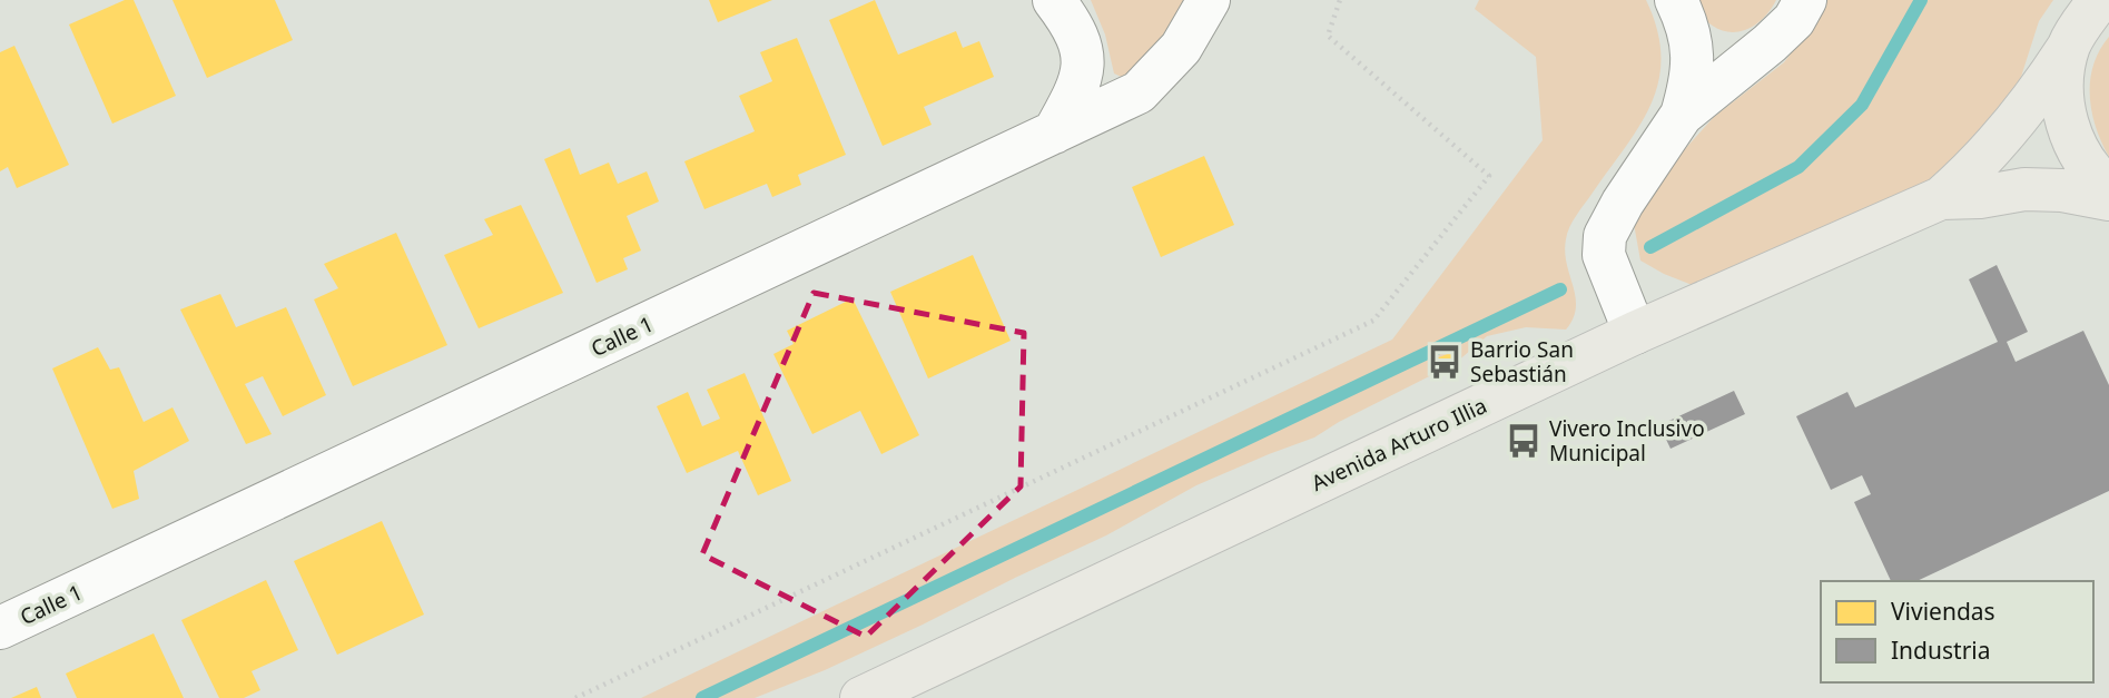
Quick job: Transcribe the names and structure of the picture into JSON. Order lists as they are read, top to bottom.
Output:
{
  "streets": {
    "main road": ["Avenida Arturo Illia"],
    "street": ["Calle 1"]
  },
  "places": {
    "bus stop": ["Barrio San Sebastián", "Vivero Inclusivo Municipal"]
  },
  "legend": ["Viviendas", "Industria"]
}
